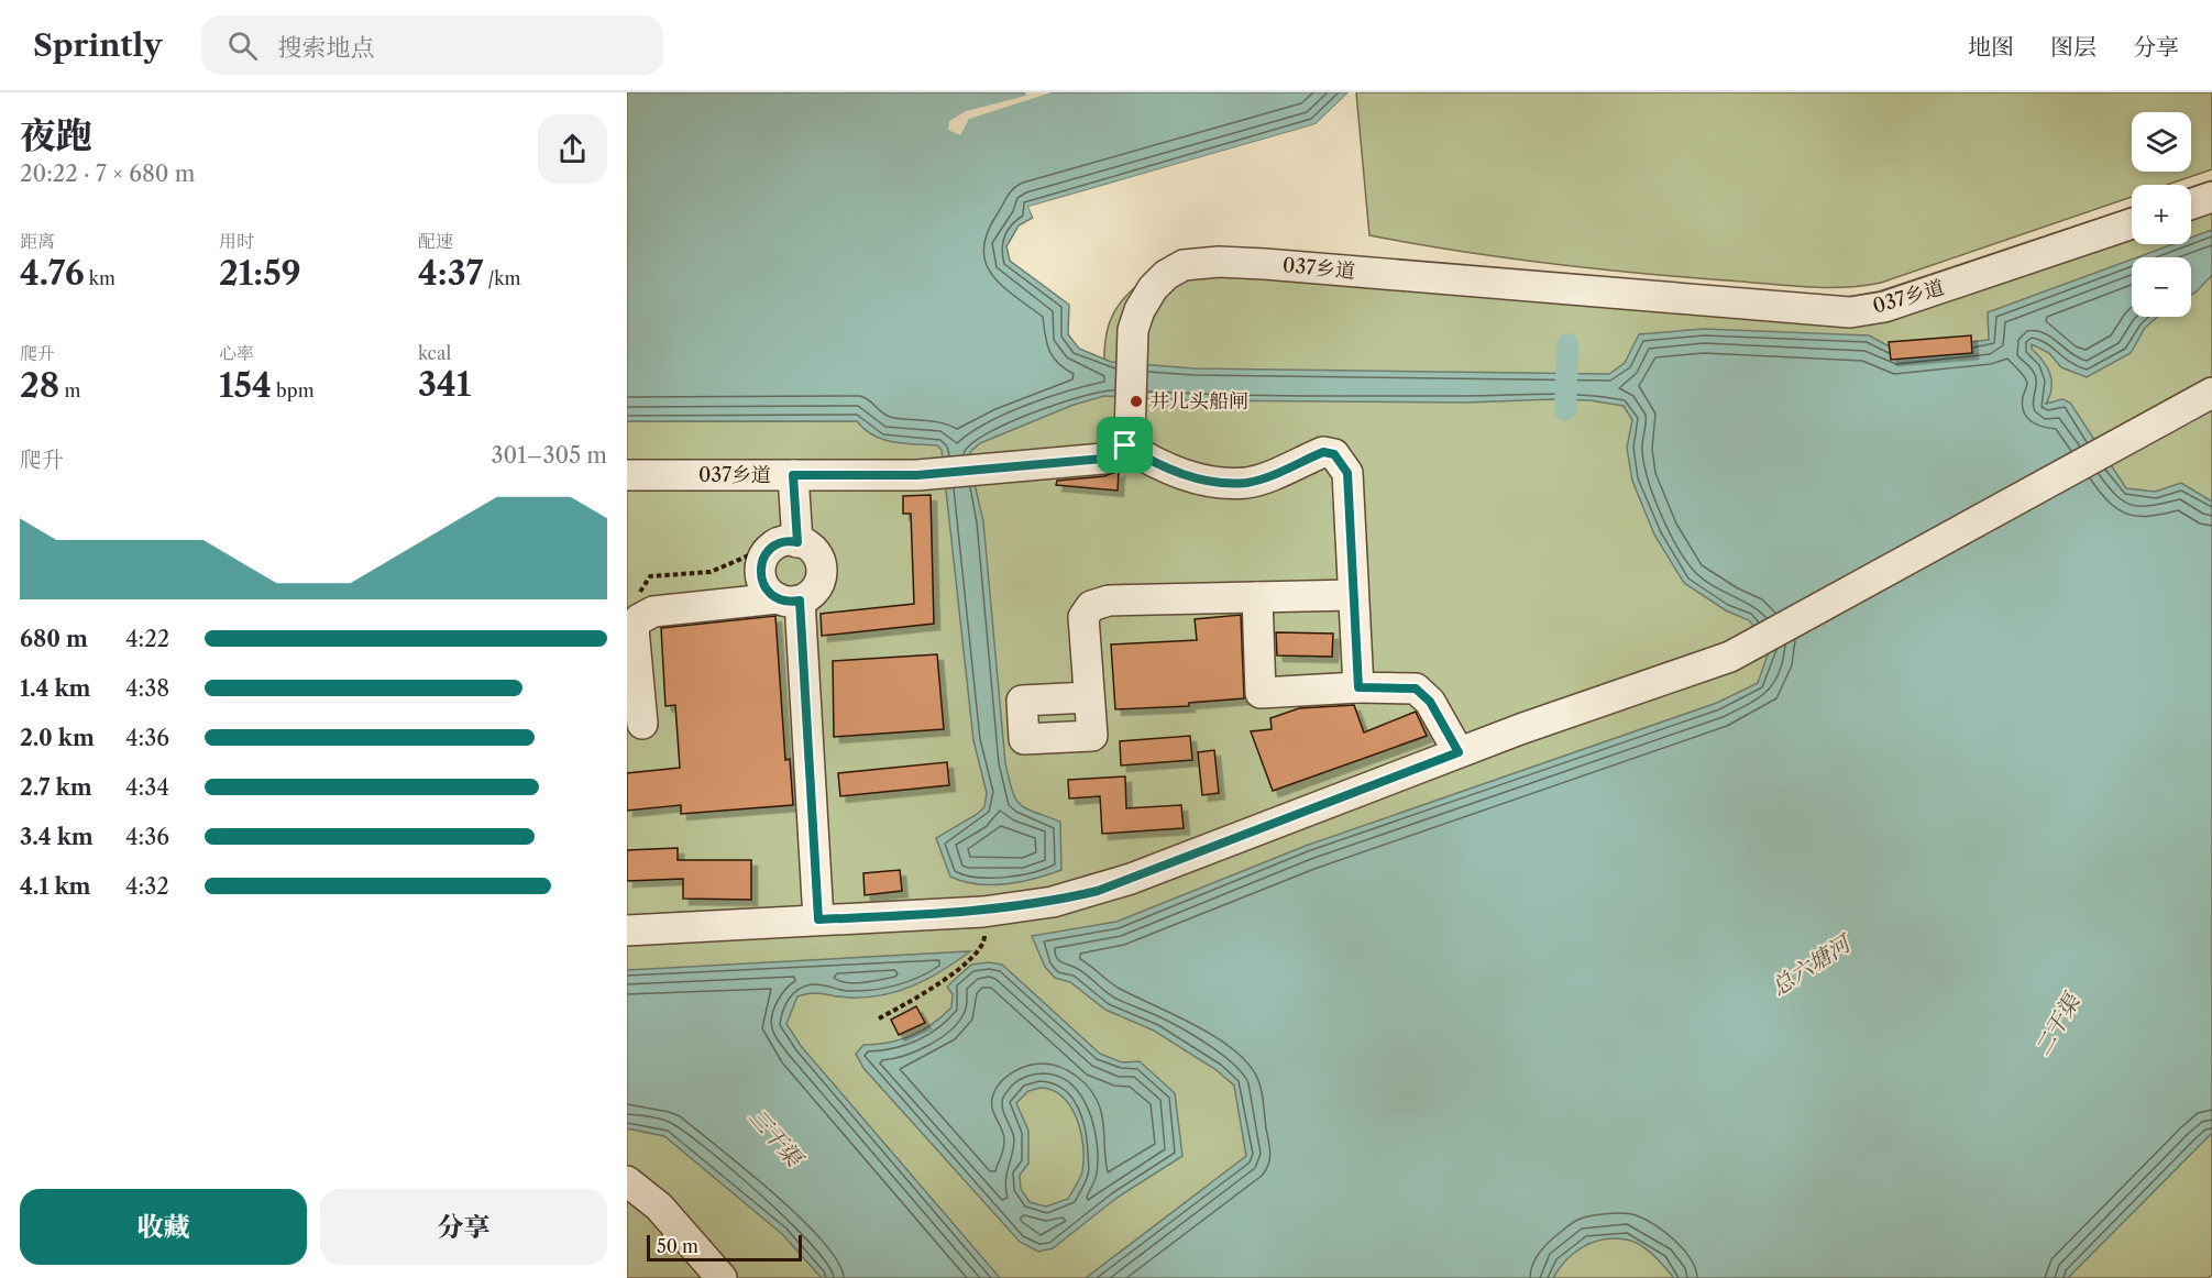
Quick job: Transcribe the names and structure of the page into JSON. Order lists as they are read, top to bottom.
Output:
{
  "streets": {
    "street": ["037乡道"]
  },
  "water": ["总六塘河", "二干渠", "三干渠"],
  "places": ["井儿头船闸"],
  "scale_bar": "50 m",
  "page": {
    "header": "Sprintly",
    "search": "搜索地点",
    "nav": ["地图", "图层", "分享"],
    "heading": ["夜跑", "20:22 · 7 × 680 m"],
    "map_buttons": ["+", "−"],
    "stats": [
      ["距离", "4.76 km"],
      ["用时", "21:59"],
      ["配速", "4:37 /km"],
      ["爬升", "28 m"],
      ["心率", "154 bpm"],
      ["kcal", "341"]
    ],
    "chart": ["爬升", "301–305 m"],
    "list": [
      {
        "name": "680 m",
        "note": "4:22"
      },
      {
        "name": "1.4 km",
        "note": "4:38"
      },
      {
        "name": "2.0 km",
        "note": "4:36"
      },
      {
        "name": "2.7 km",
        "note": "4:34"
      },
      {
        "name": "3.4 km",
        "note": "4:36"
      },
      {
        "name": "4.1 km",
        "note": "4:32"
      }
    ],
    "buttons": ["收藏", "分享"],
    "scale": "50 m"
  }
}
